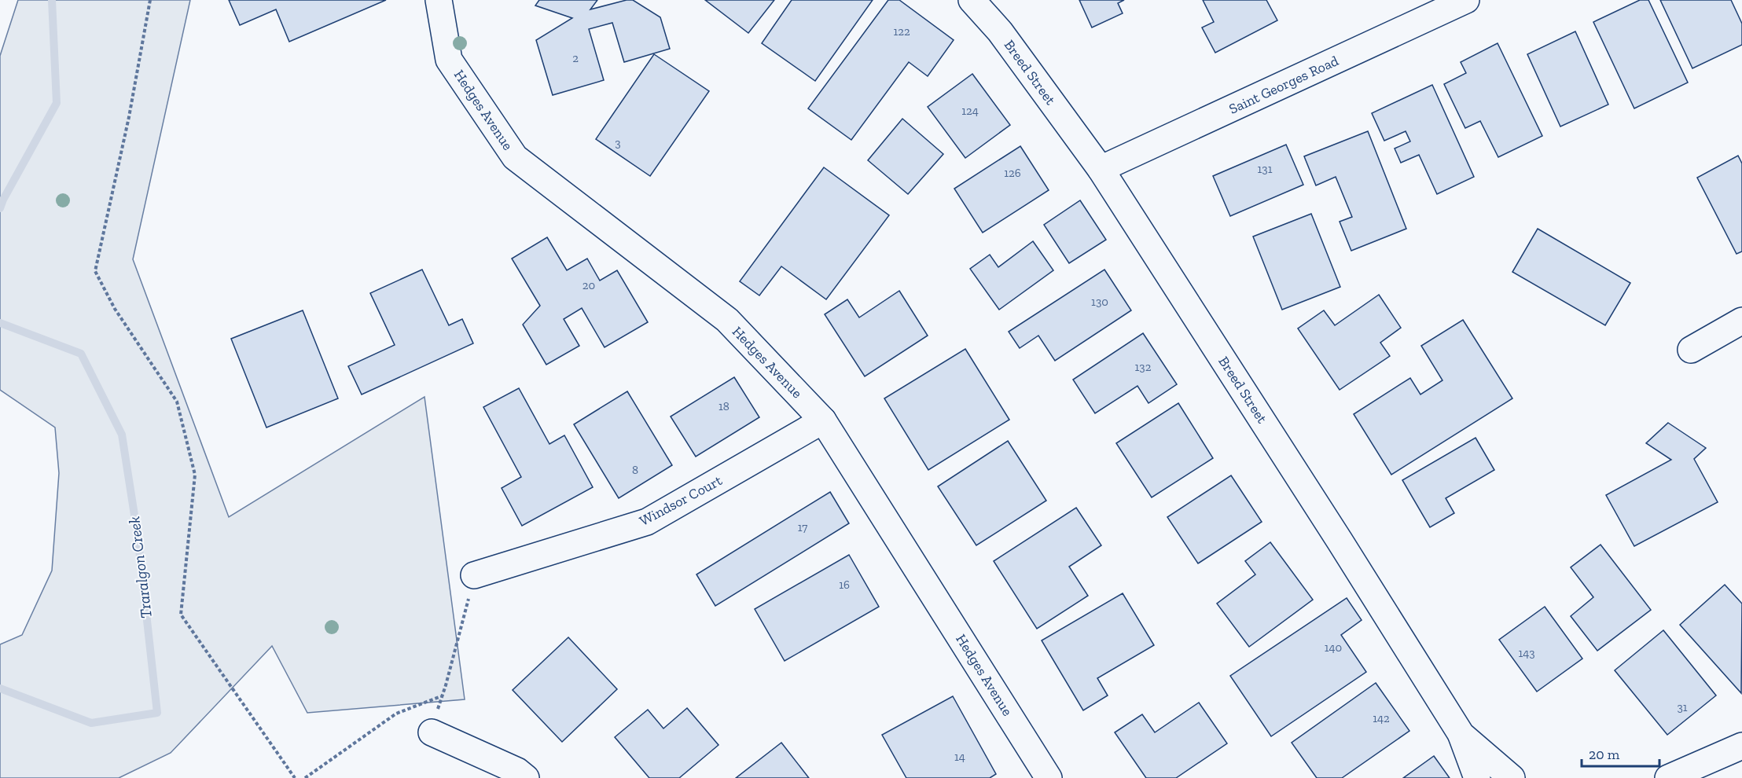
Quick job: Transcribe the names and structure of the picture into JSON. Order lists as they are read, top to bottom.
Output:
{
  "streets": {
    "street": [
      "Breed Street",
      "Saint Georges Road",
      "Hedges Avenue",
      "Windsor Court"
    ]
  },
  "crossings": [
    ["Breed Street", "Saint Georges Road"],
    ["Hedges Avenue", "Windsor Court"]
  ],
  "water": ["Traralgon Creek"],
  "house_numbers": [
    "122",
    "2",
    "124",
    "3",
    "131",
    "126",
    "20",
    "130",
    "132",
    "18",
    "8",
    "17",
    "16",
    "140",
    "143",
    "31",
    "142",
    "14"
  ],
  "scale_bar": "20 m"
}
